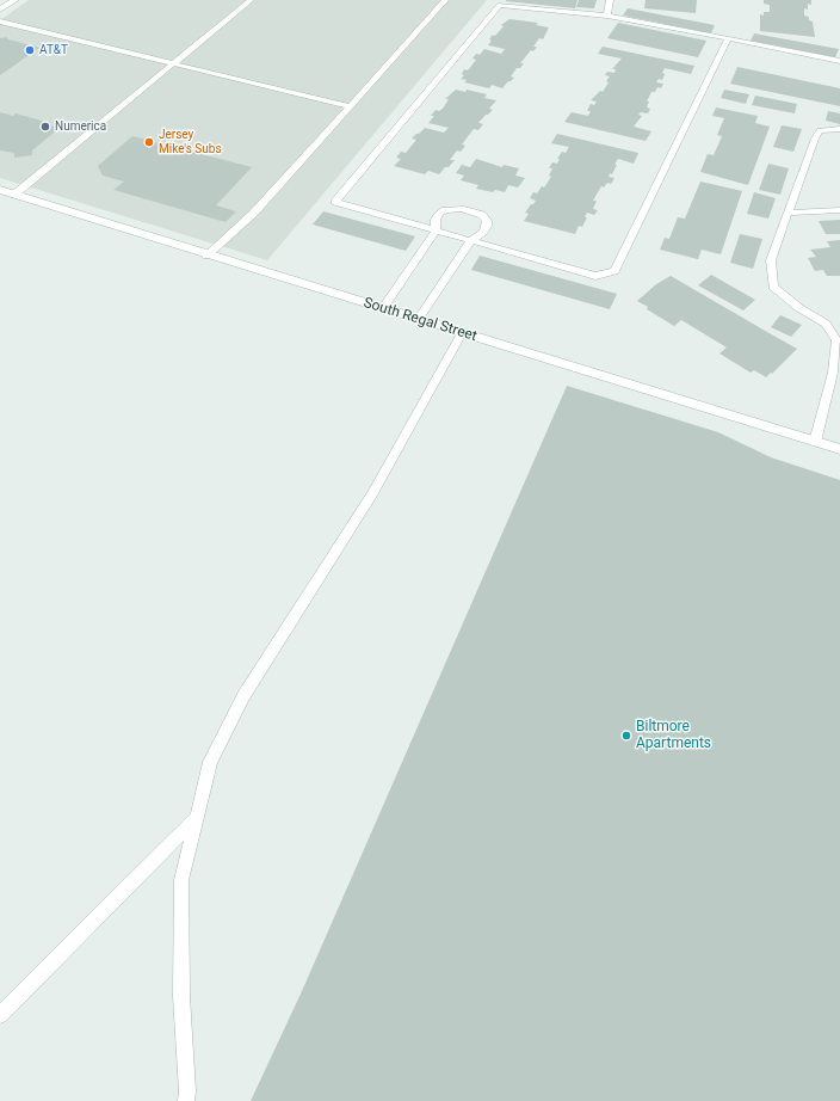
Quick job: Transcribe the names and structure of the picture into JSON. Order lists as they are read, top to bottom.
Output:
{
  "streets": {
    "main road": ["South Regal Street"]
  },
  "places": [
    "AT&T",
    "Numerica",
    "Jersey Mike's Subs",
    "Biltmore Apartments"
  ]
}
